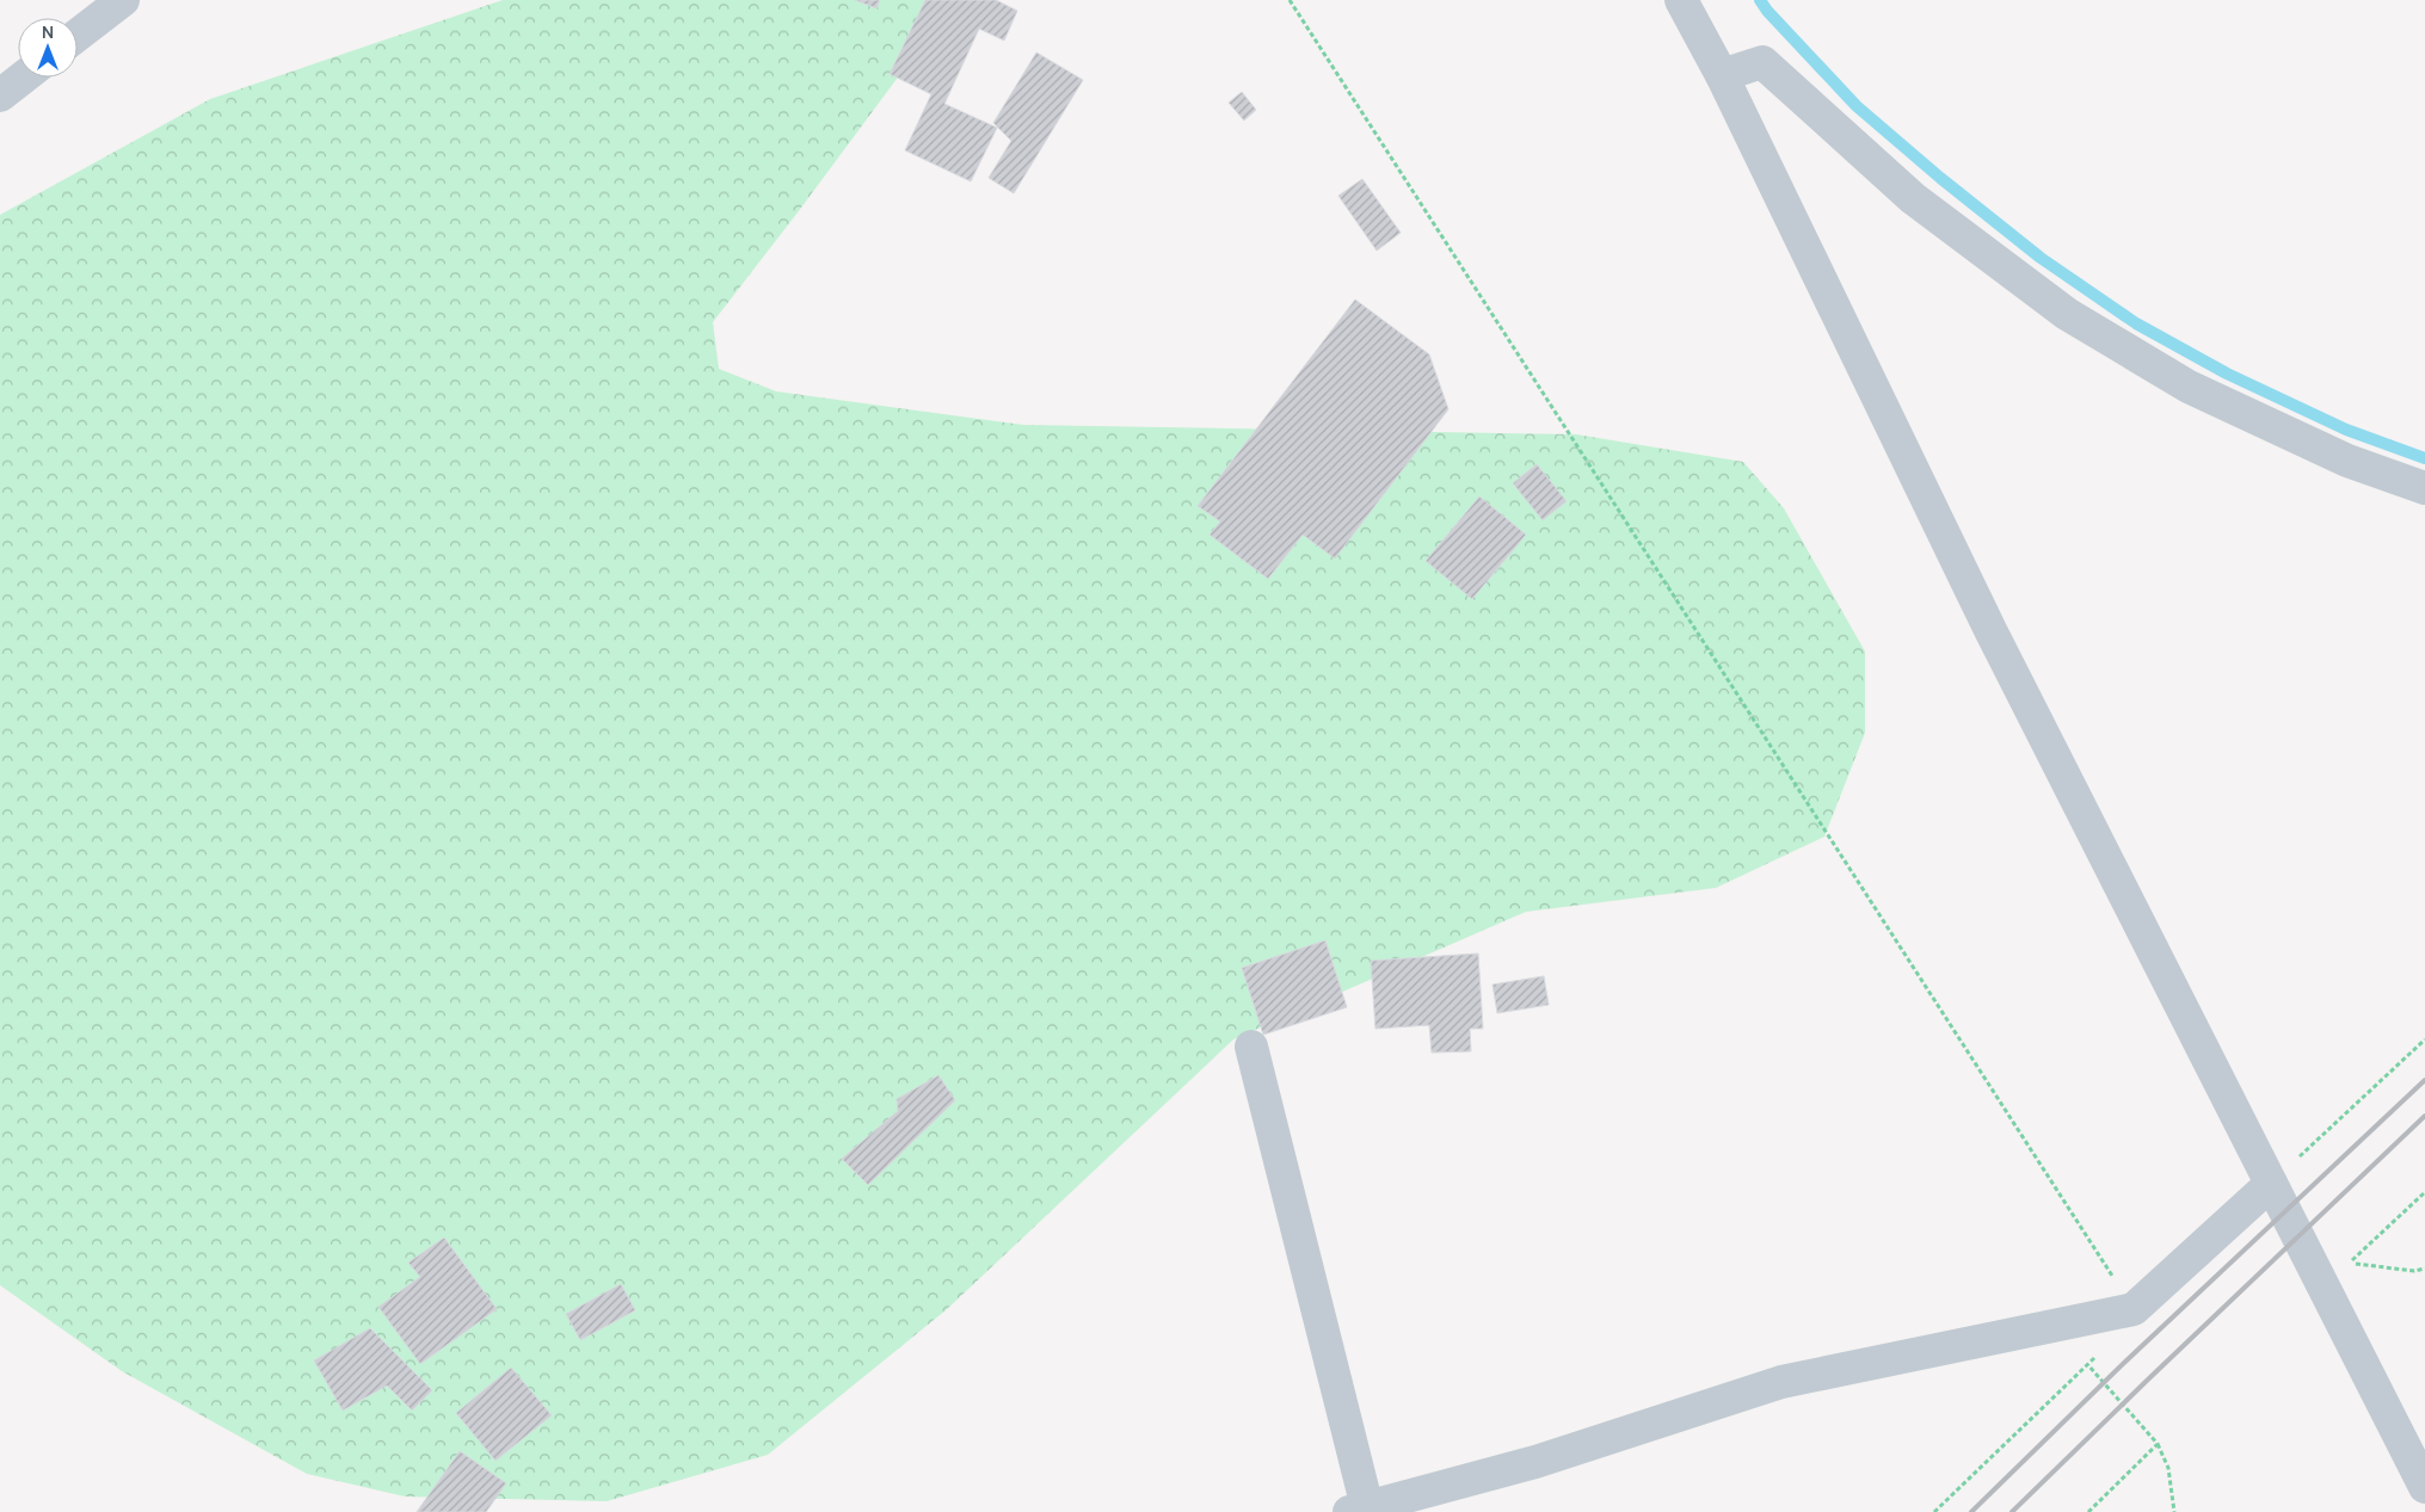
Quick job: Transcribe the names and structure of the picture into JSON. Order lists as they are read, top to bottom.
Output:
{
  "north": "top"
}
